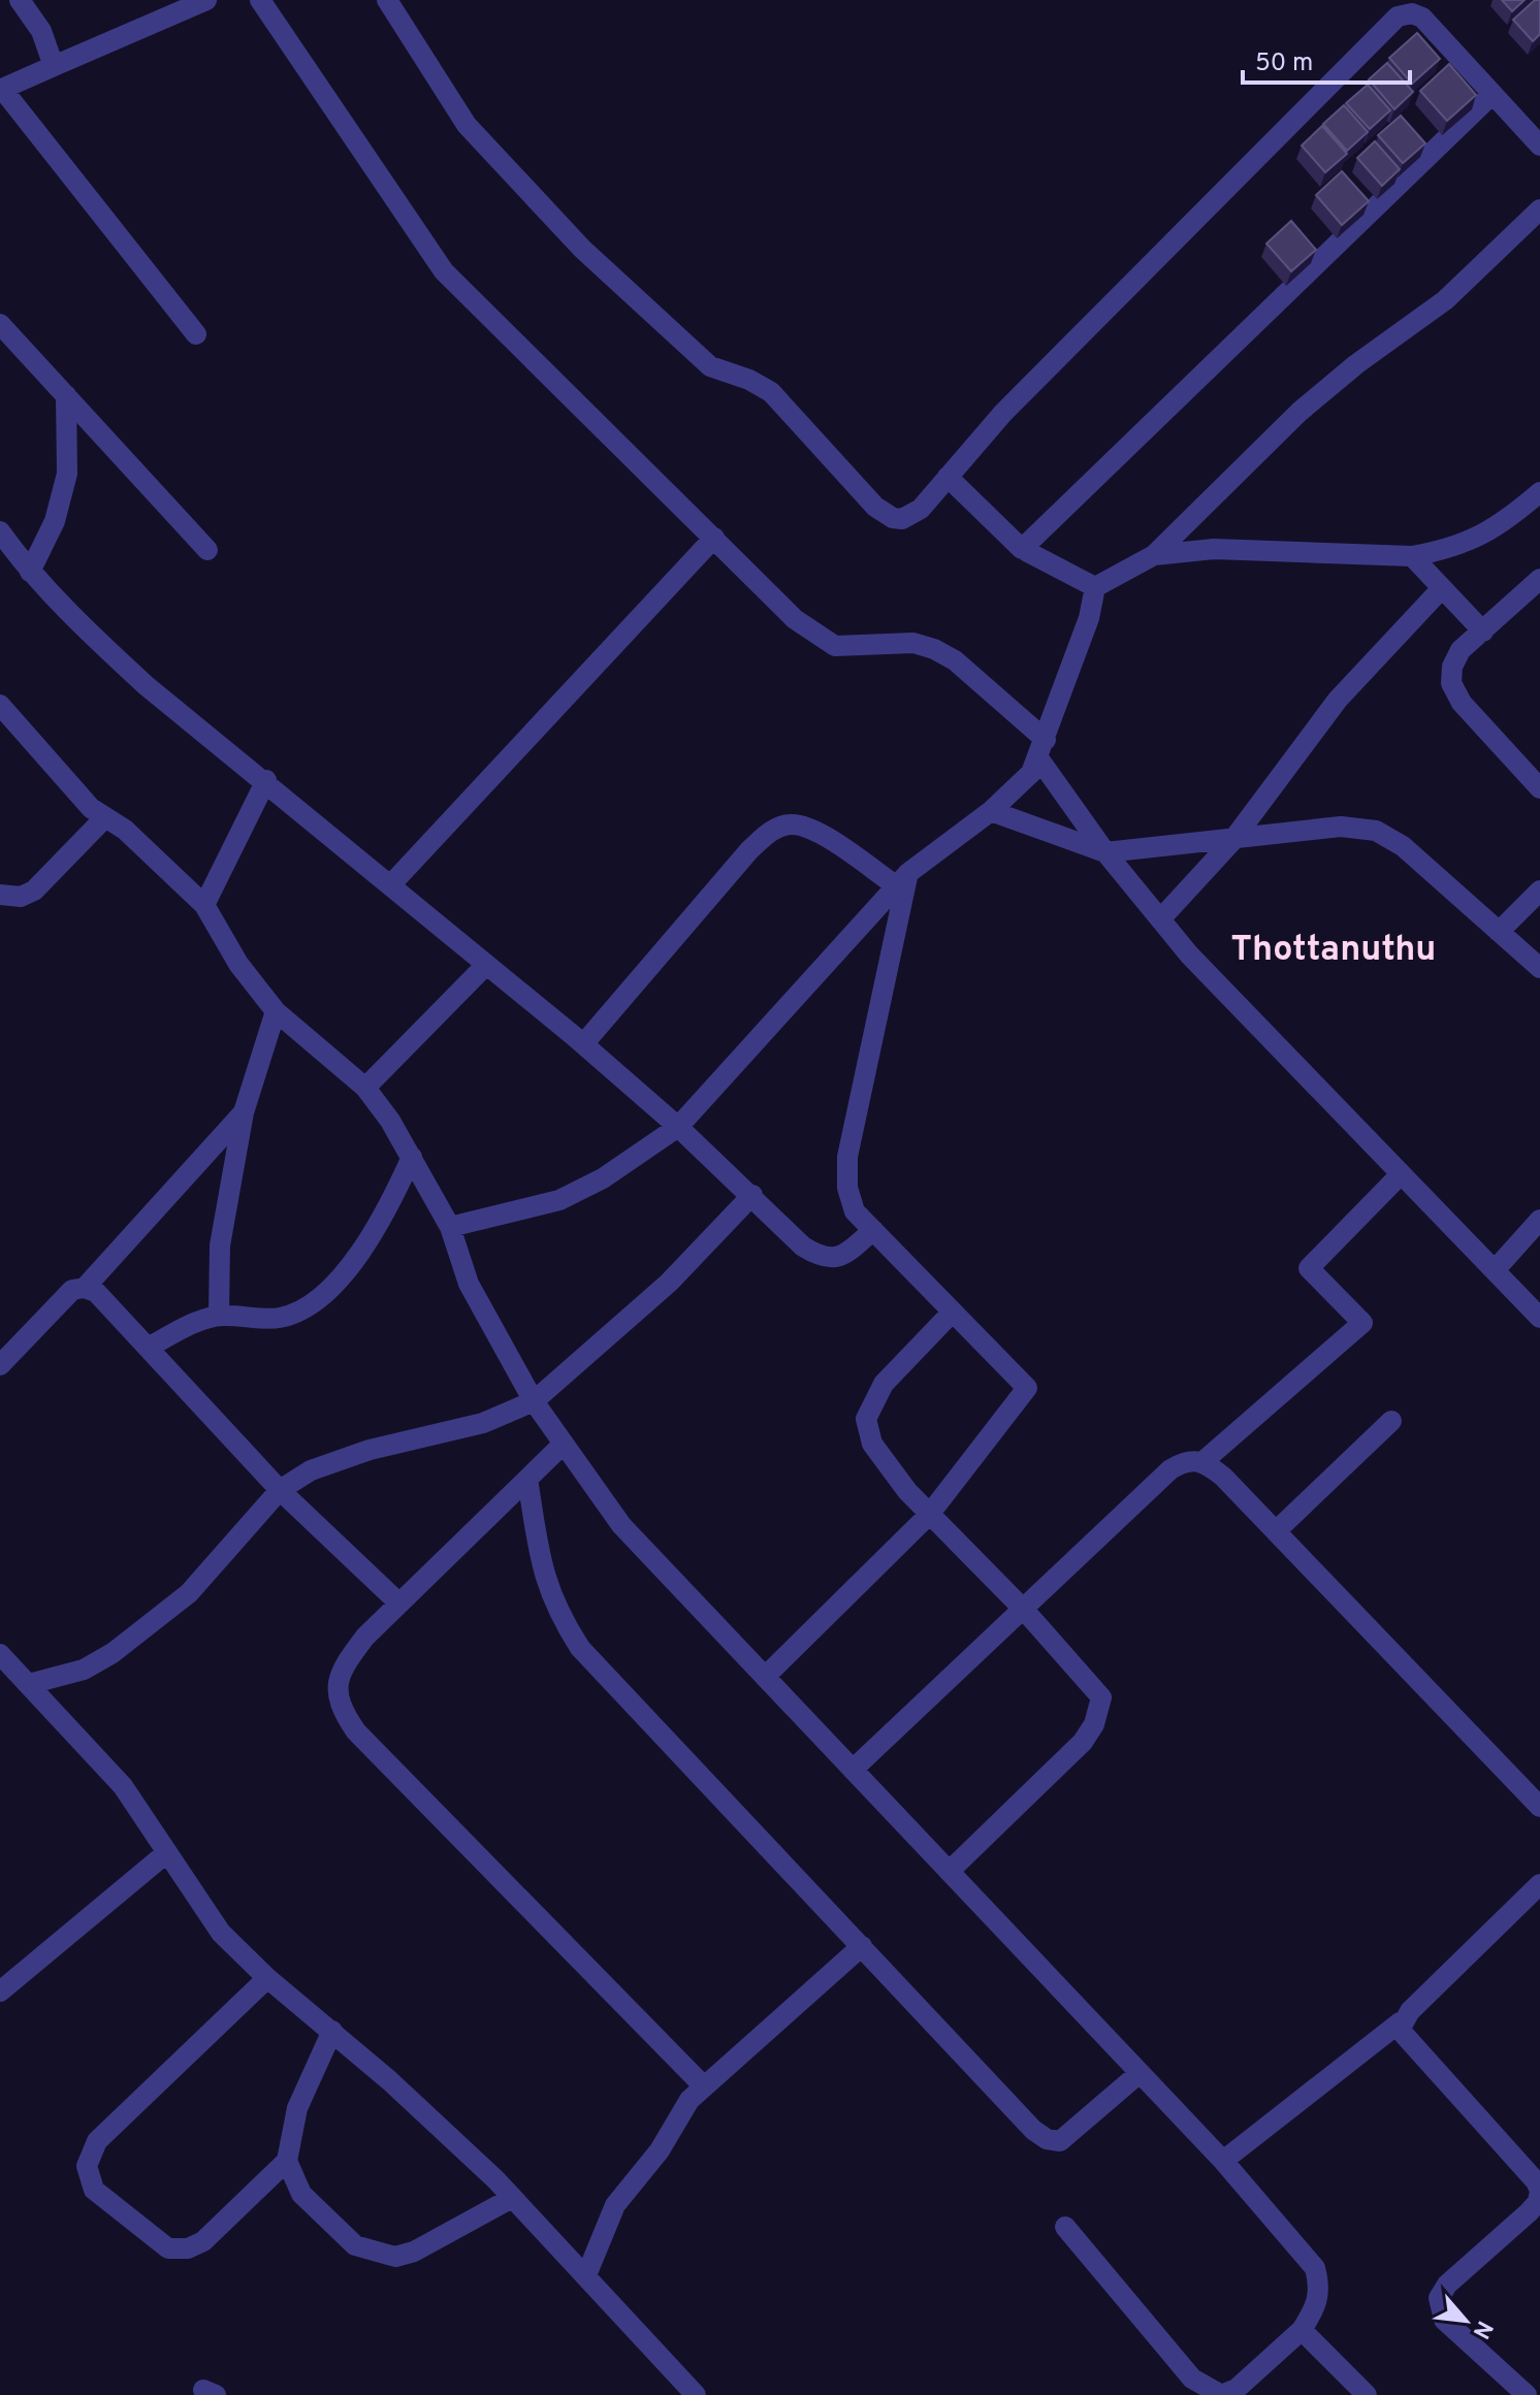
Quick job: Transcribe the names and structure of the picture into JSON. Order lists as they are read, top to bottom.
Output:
{
  "districts": ["Thottanuthu"],
  "scale_bar": "50 m",
  "north": "bottom right"
}
